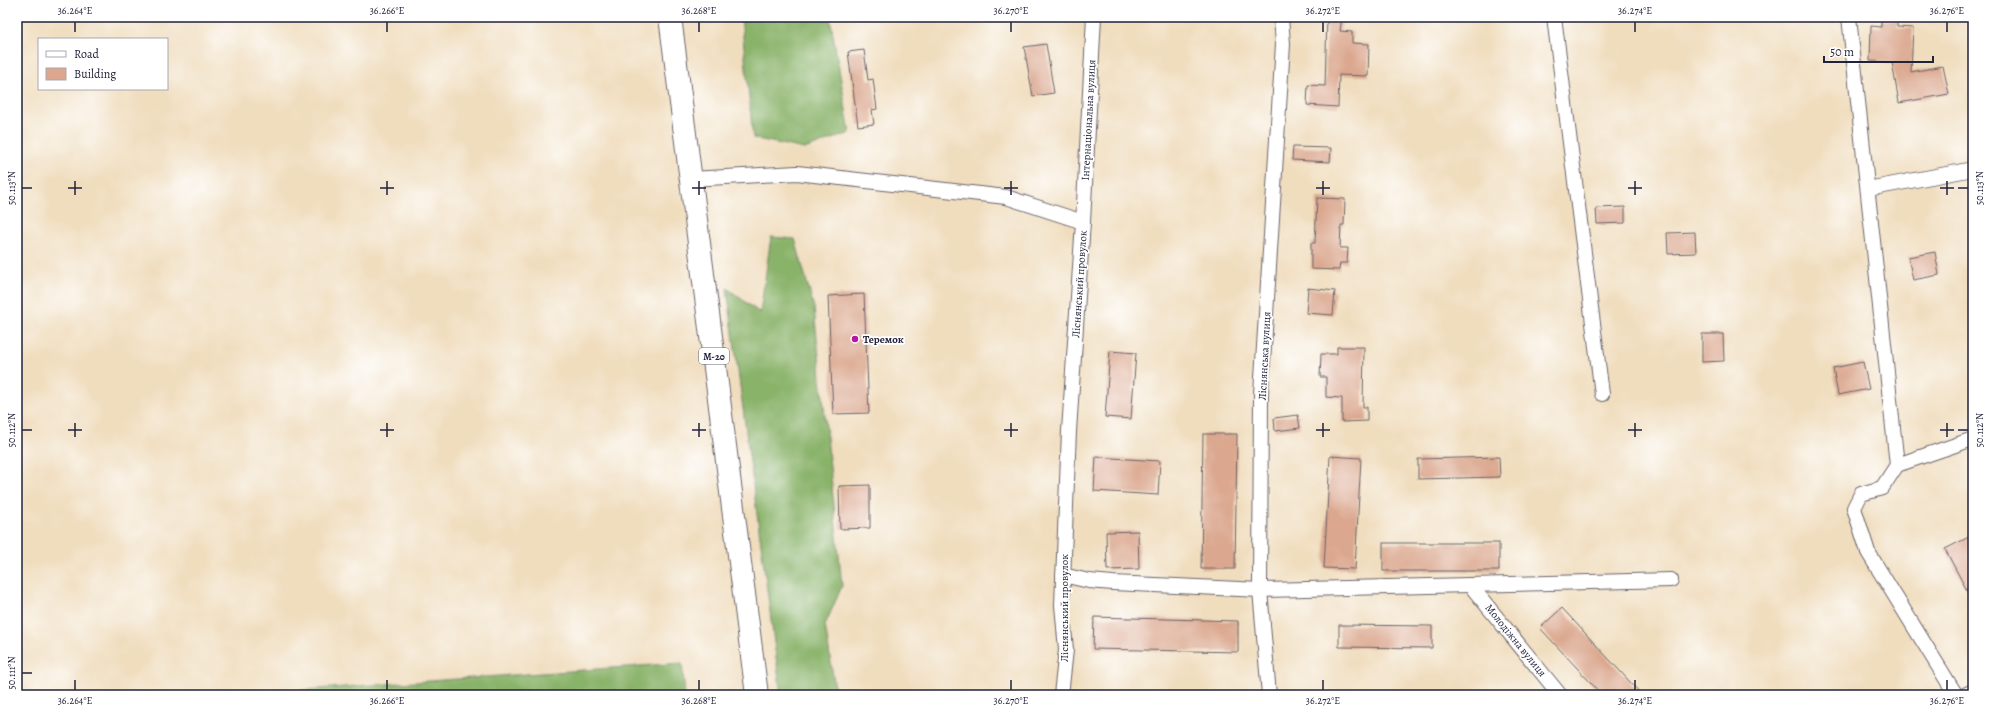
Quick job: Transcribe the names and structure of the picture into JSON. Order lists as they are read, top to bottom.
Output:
{
  "streets": {
    "highway": ["М-20"],
    "street": [
      "Інтернаціональна вулиця",
      "Ліснянський провулок",
      "Ліснянська вулиця",
      "Молодіжна вулиця"
    ]
  },
  "crossings": [
    ["Інтернаціональна вулиця", "Ліснянський провулок"],
    ["Ліснянський провулок", "М-20"]
  ],
  "places": ["Теремок"],
  "legend": ["Road", "Building"],
  "scale_bar": "50 m",
  "coordinates": [
    "36.264°E",
    "36.266°E",
    "36.268°E",
    "36.270°E",
    "36.272°E",
    "36.274°E",
    "36.276°E",
    "50.113°N",
    "50.112°N",
    "50.111°N"
  ]
}
